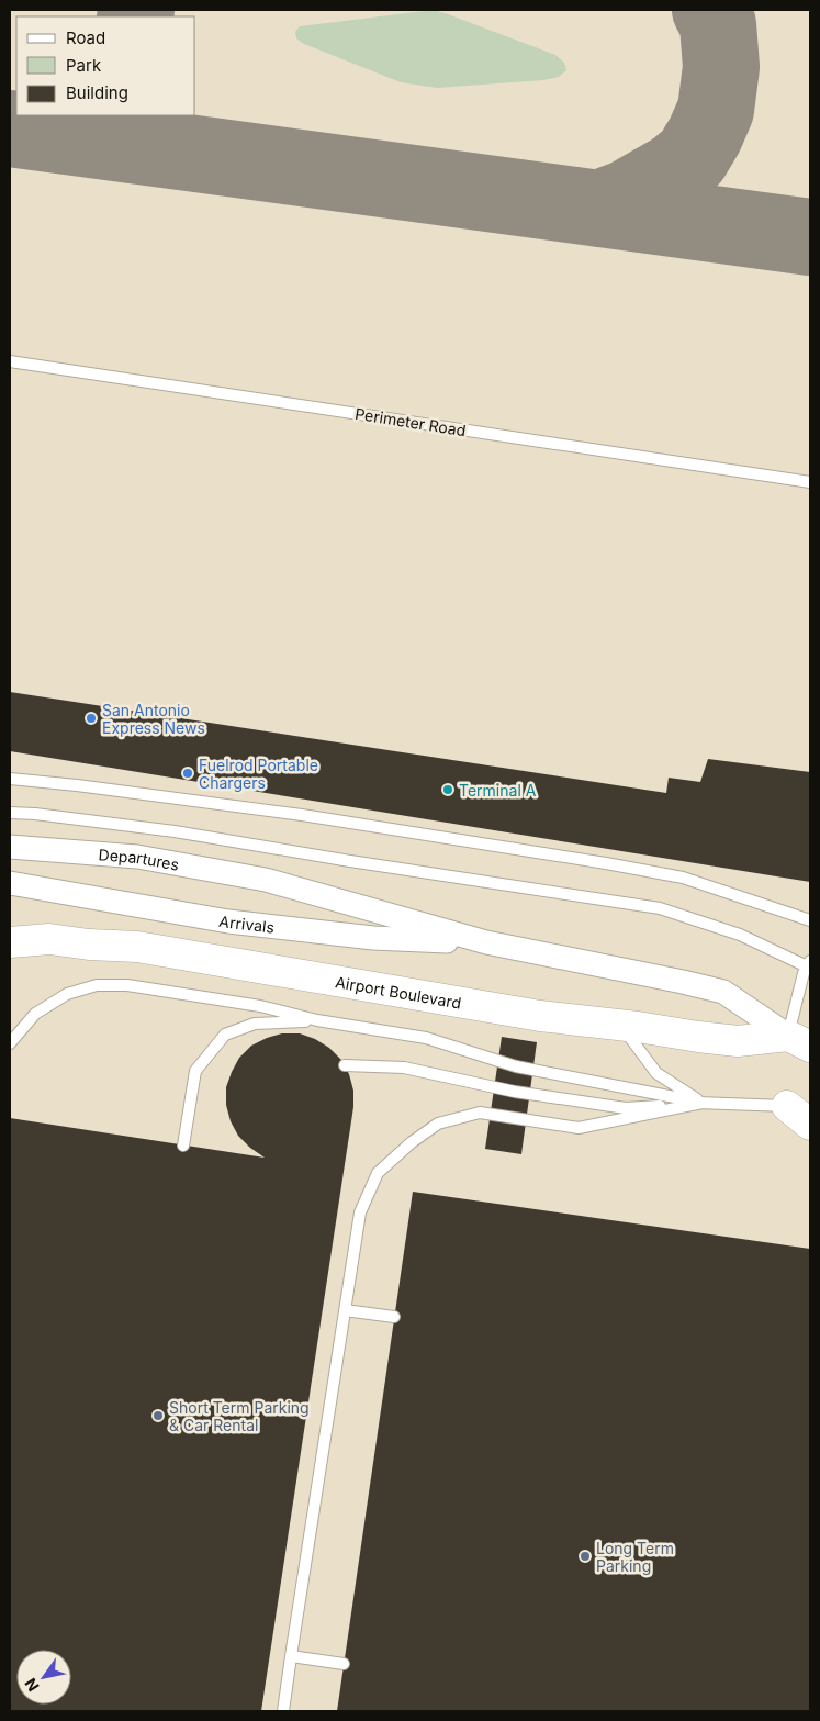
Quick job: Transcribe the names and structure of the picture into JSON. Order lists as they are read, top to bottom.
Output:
{
  "streets": {
    "main road": ["Airport Boulevard"],
    "street": ["Departures", "Arrivals"],
    "lane": ["Perimeter Road"]
  },
  "crossings": [
    ["Departures", "Arrivals"]
  ],
  "places": [
    "San Antonio Express News",
    "Fuelrod Portable Chargers",
    "Terminal A",
    "Short Term Parking & Car Rental",
    "Long Term Parking"
  ],
  "legend": ["Road", "Park", "Building"],
  "north": "bottom left"
}
